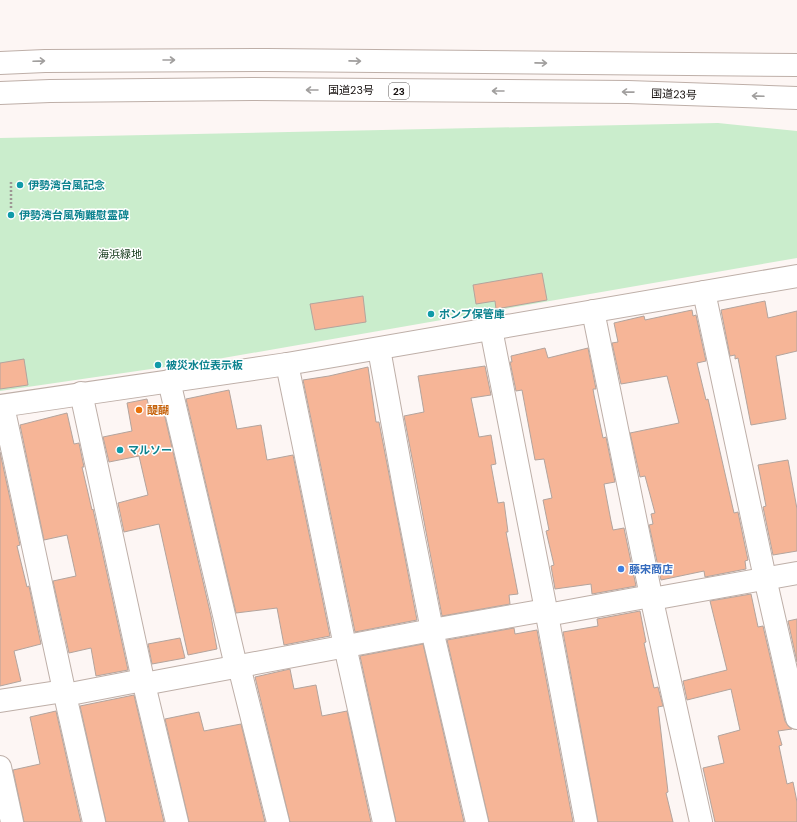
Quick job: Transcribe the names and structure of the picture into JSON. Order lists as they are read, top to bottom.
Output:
{
  "streets": {
    "main road": ["国道23号", "23"]
  },
  "parks": ["海浜緑地"],
  "places": [
    "伊勢湾台風記念",
    "伊勢湾台風殉難慰霊碑",
    "ポンプ保管庫",
    "被災水位表示板",
    "醍醐",
    "マルソー",
    "藤宋商店"
  ]
}
